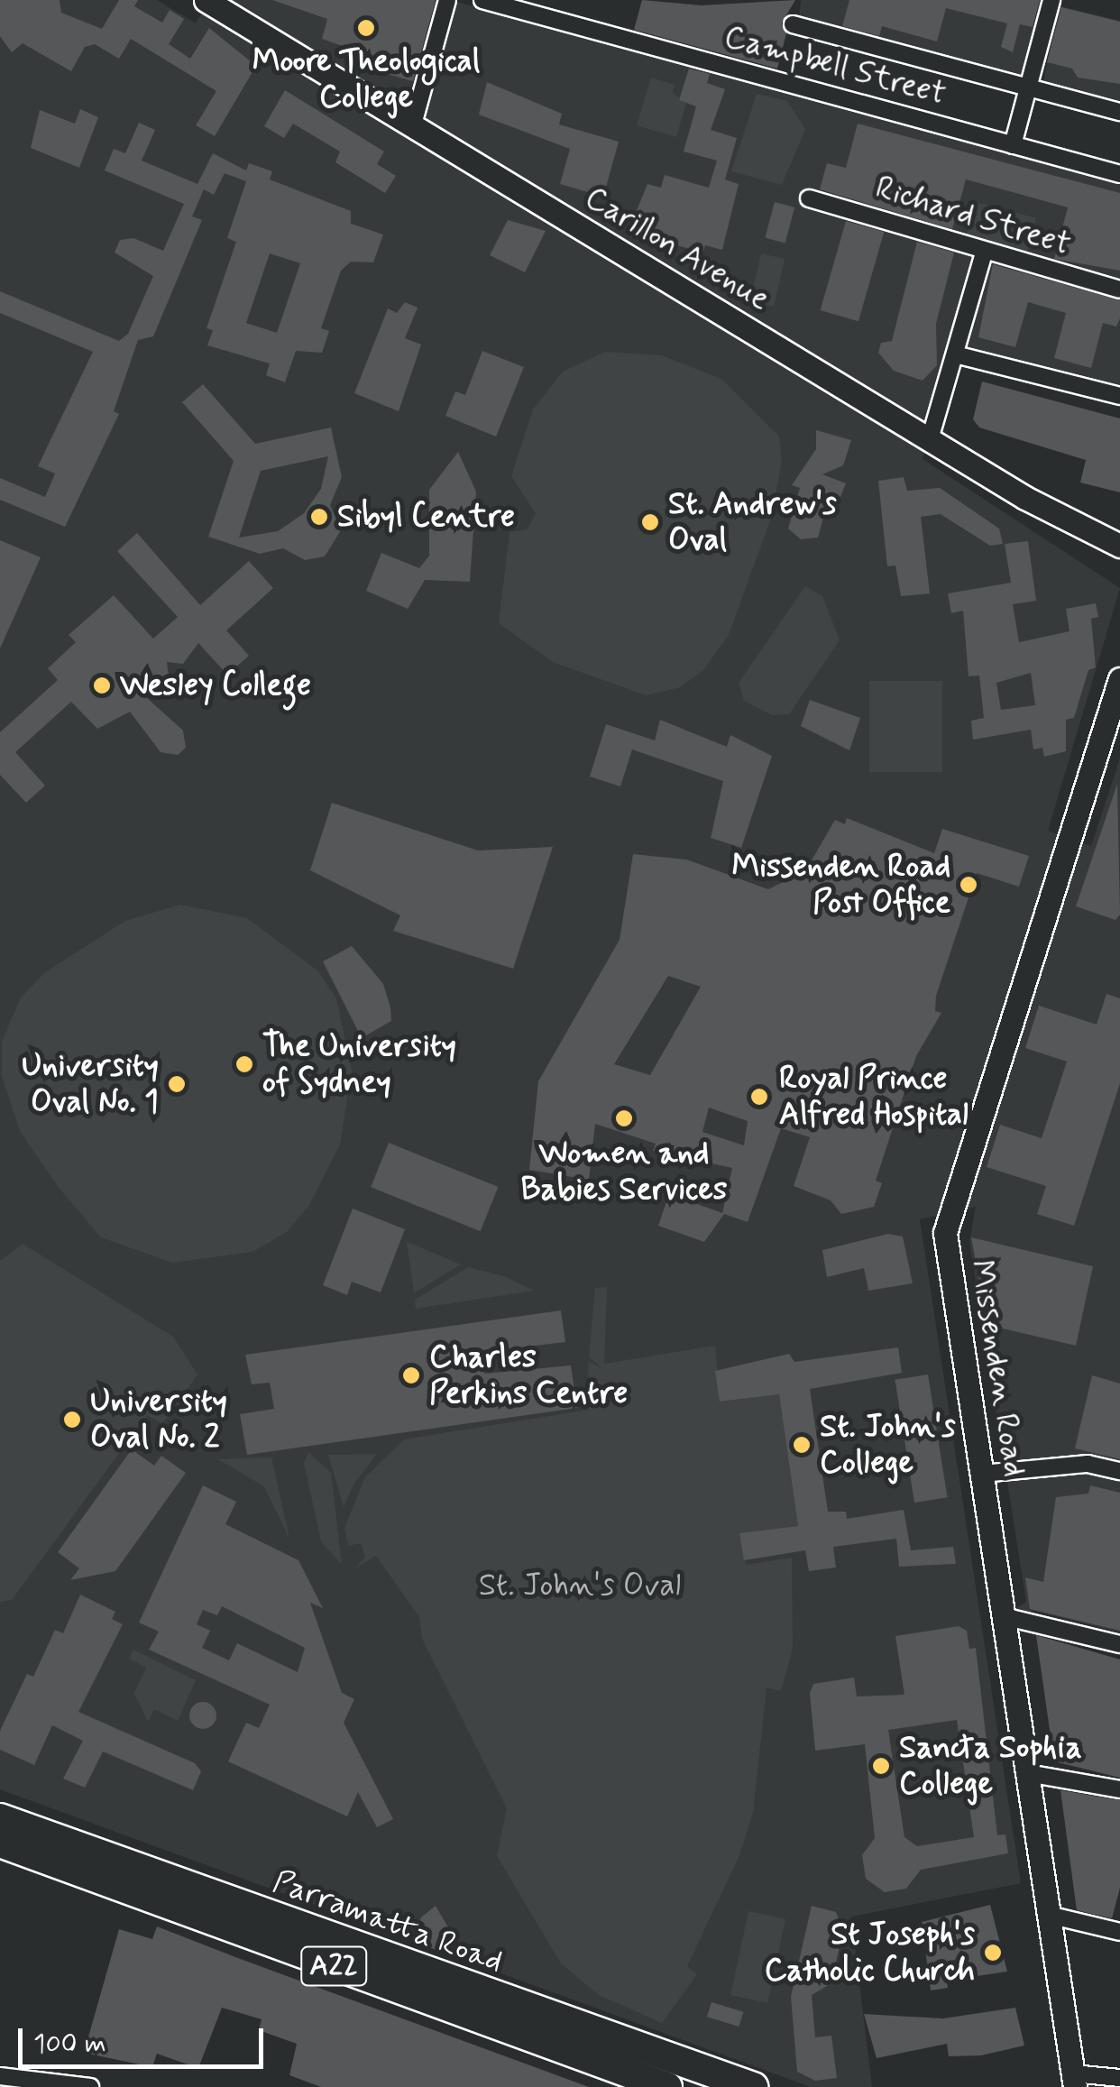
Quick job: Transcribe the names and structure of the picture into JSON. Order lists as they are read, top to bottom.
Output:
{
  "streets": {
    "highway": ["Parramatta Road", "A22"],
    "street": [
      "Campbell Street",
      "Richard Street",
      "Carillon Avenue",
      "Missenden Road"
    ]
  },
  "parks": ["St. John's Oval"],
  "places": [
    "Moore Theological College",
    "Sibyl Centre",
    "St. Andrew's Oval",
    "Wesley College",
    "Missenden Road Post Office",
    "The University of Sydney",
    "University Oval No. 1",
    "Royal Prince Alfred Hospital",
    "Women and Babies Services",
    "Charles Perkins Centre",
    "University Oval No. 2",
    "St. John's College",
    "Sancta Sophia College",
    "St Joseph's Catholic Church"
  ],
  "scale_bar": "100 m"
}
